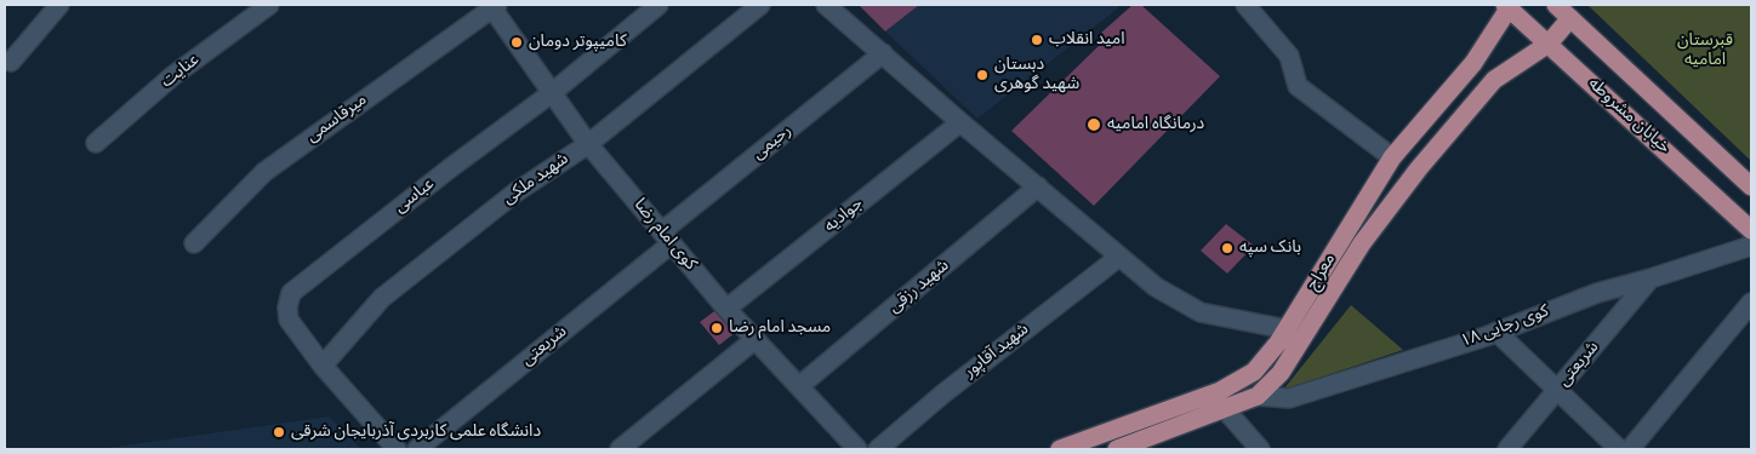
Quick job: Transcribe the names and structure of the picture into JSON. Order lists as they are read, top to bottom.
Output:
{
  "streets": {
    "main road": ["خیابان مشروطه", "معراج"],
    "street": [
      "عنایت",
      "میرقاسمی",
      "رحیمی",
      "شهید ملکی",
      "عباسی",
      "جوادیه",
      "کوی امام رضا",
      "شهید رزقی",
      "کوی رجایی ۱۸",
      "شریعتی",
      "شهید آقاپور"
    ]
  },
  "crossings": [
    ["خیابان مشروطه", "معراج"],
    ["میرقاسمی", "کوی امام رضا"],
    ["رحیمی", "کوی امام رضا"],
    ["رحیمی", "شریعتی"],
    ["شهید ملکی", "عباسی"],
    ["شهید ملکی", "کوی امام رضا"],
    ["عباسی", "کوی امام رضا"],
    ["جوادیه", "کوی امام رضا"],
    ["کوی امام رضا", "شهید رزقی"],
    ["کوی امام رضا", "شریعتی"],
    ["معراج", "کوی رجایی ۱۸"],
    ["کوی رجایی ۱۸", "شریعتی"]
  ],
  "parks": ["قبرستان امامیه"],
  "places": [
    "امید انقلاب",
    "کامیپوتر دومان",
    "دبستان شهید گوهری",
    "درمانگاه امامیه",
    "بانک سپه",
    "مسجد امام رضا",
    "دانشگاه علمی کاربردی آذربایجان شرقی"
  ]
}
